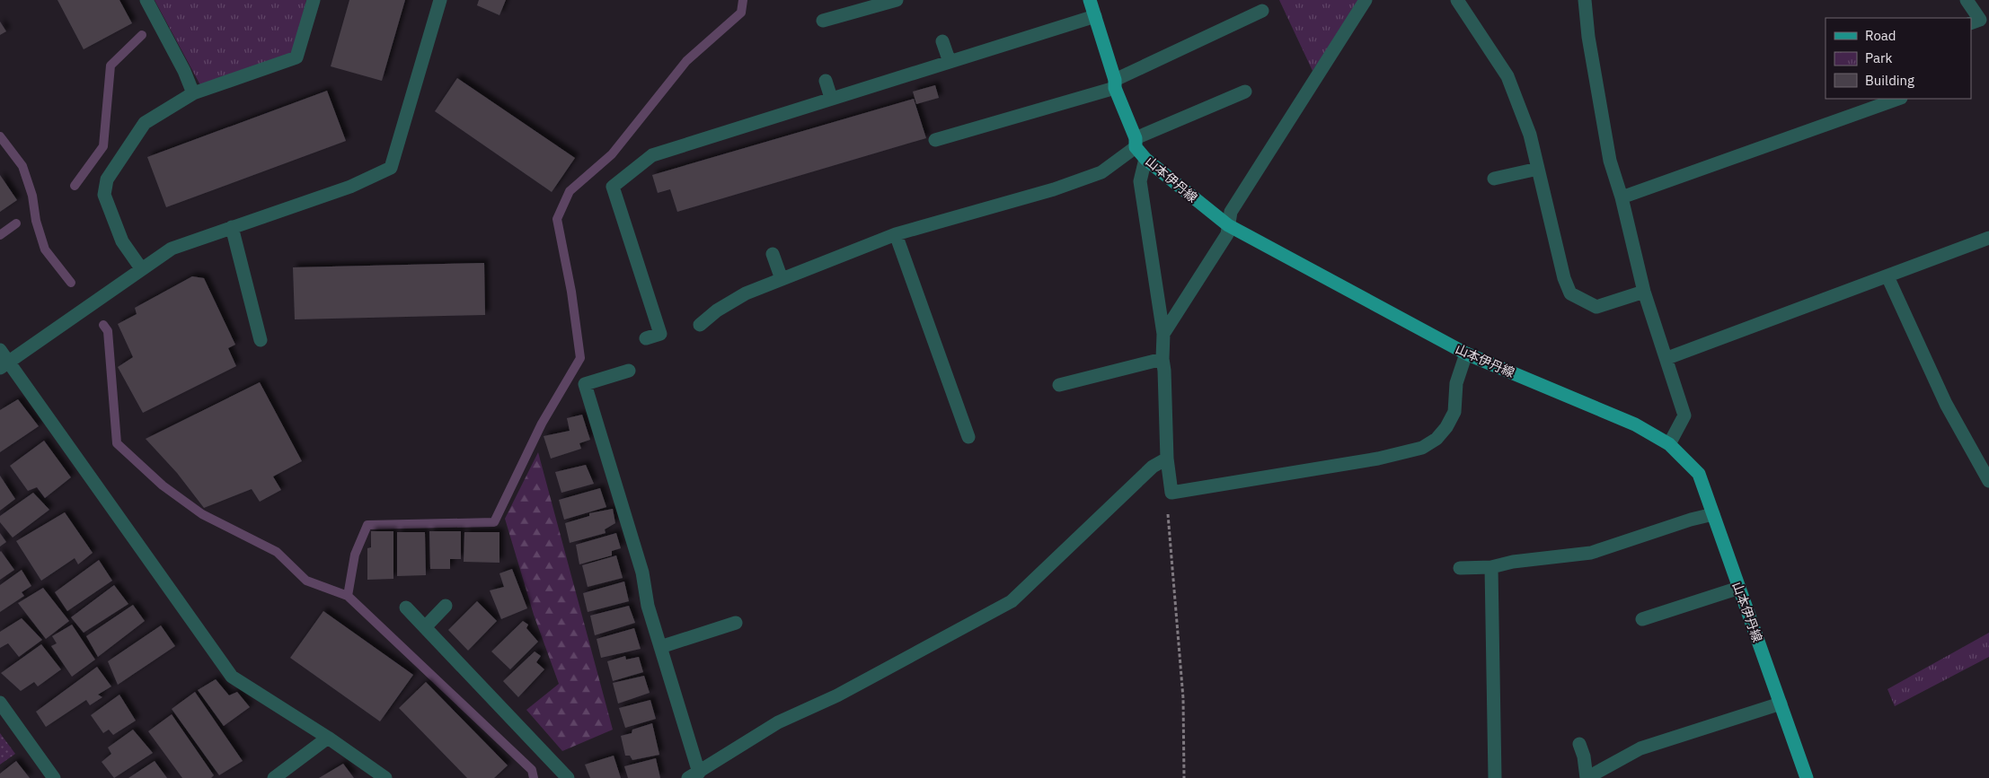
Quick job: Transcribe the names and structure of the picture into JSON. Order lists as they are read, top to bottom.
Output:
{
  "streets": {
    "main road": ["山本伊丹線"]
  },
  "legend": ["Road", "Park", "Building"]
}
